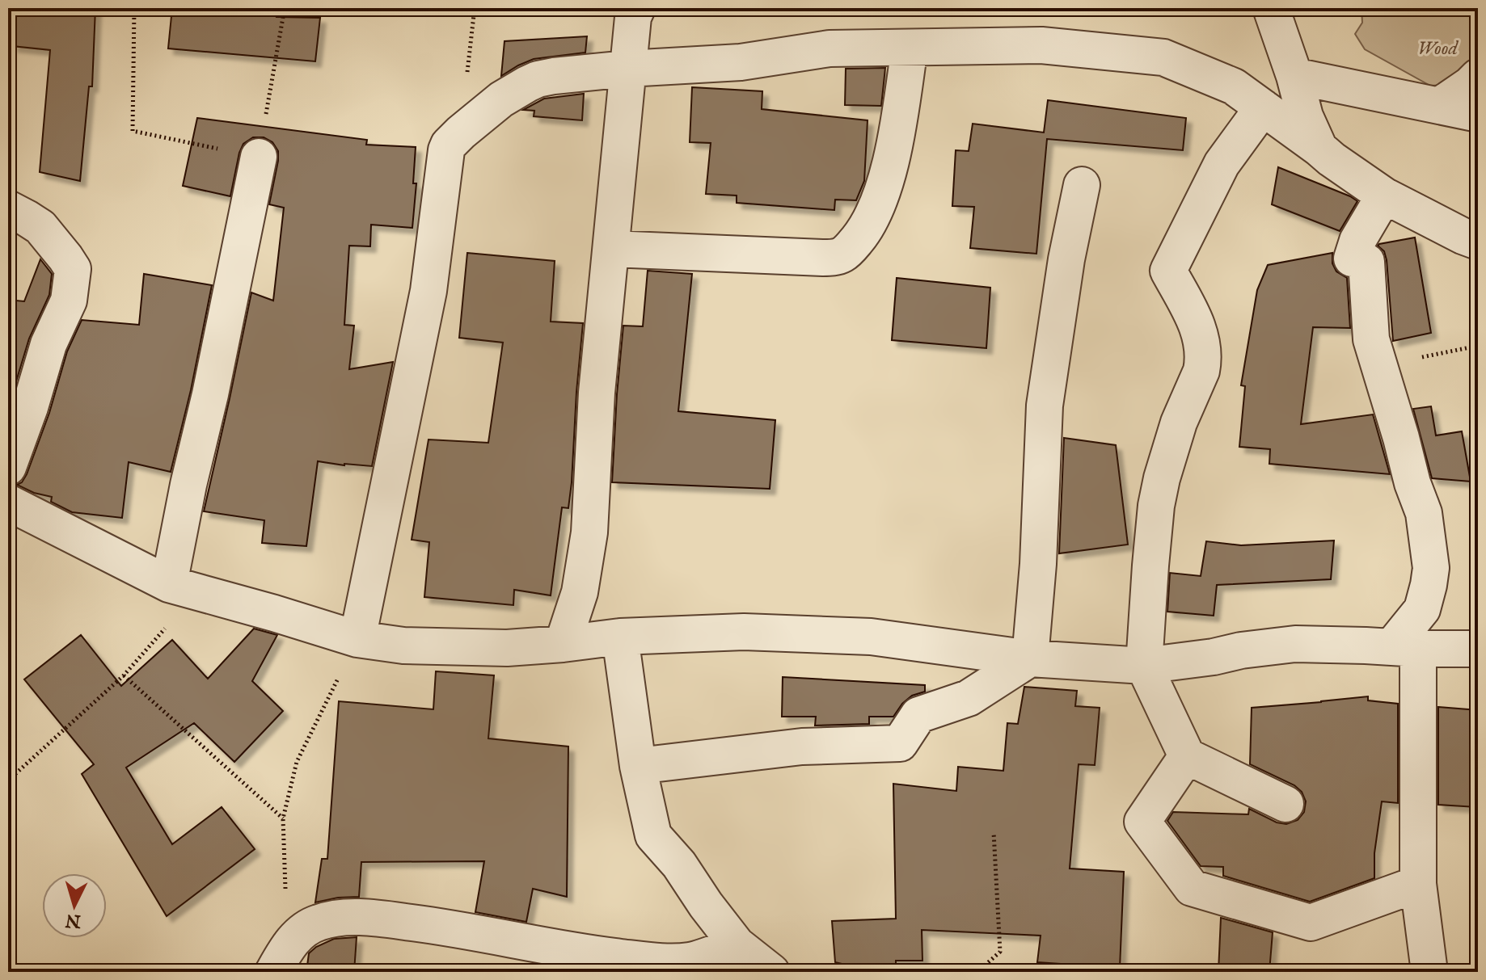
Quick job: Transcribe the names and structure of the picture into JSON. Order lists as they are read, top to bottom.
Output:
{
  "parks": ["Wood"],
  "north": "bottom"
}
